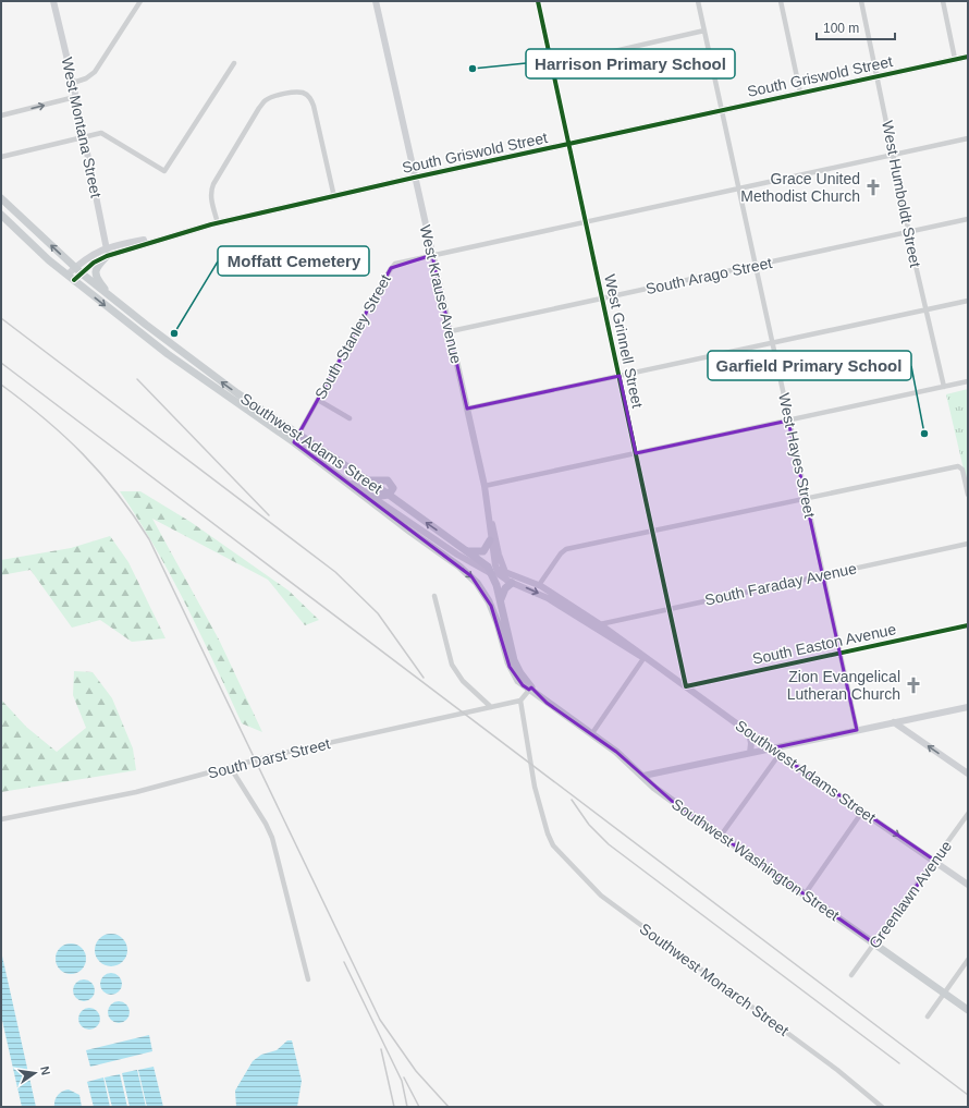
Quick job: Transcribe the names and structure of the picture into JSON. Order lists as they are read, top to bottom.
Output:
{
  "streets": {
    "main road": ["Southwest Adams Street", "Southwest Washington Street"],
    "street": [
      "South Griswold Street",
      "West Montana Street",
      "West Humboldt Street",
      "South Arago Street",
      "West Krause Avenue",
      "South Stanley Street",
      "West Grinnell Street",
      "West Hayes Street",
      "South Faraday Avenue",
      "South Easton Avenue",
      "South Darst Street",
      "Greenlawn Avenue",
      "Southwest Monarch Street"
    ]
  },
  "crossings": [
    ["South Griswold Street", "West Montana Street"],
    ["South Griswold Street", "West Humboldt Street"],
    ["South Griswold Street", "West Krause Avenue"],
    ["South Griswold Street", "West Grinnell Street"],
    ["South Griswold Street", "Southwest Adams Street"],
    ["South Griswold Street", "West Hayes Street"],
    ["West Humboldt Street", "South Arago Street"],
    ["West Humboldt Street", "South Stanley Street"],
    ["South Arago Street", "West Krause Avenue"],
    ["South Arago Street", "West Grinnell Street"],
    ["South Arago Street", "West Hayes Street"],
    ["West Krause Avenue", "South Stanley Street"],
    ["West Krause Avenue", "Southwest Adams Street"],
    ["West Krause Avenue", "Southwest Washington Street"],
    ["South Stanley Street", "West Grinnell Street"],
    ["South Stanley Street", "Southwest Adams Street"],
    ["South Stanley Street", "West Hayes Street"],
    ["West Grinnell Street", "Southwest Adams Street"],
    ["West Grinnell Street", "South Faraday Avenue"],
    ["West Grinnell Street", "South Easton Avenue"],
    ["Southwest Adams Street", "South Faraday Avenue"],
    ["Southwest Adams Street", "South Easton Avenue"],
    ["Southwest Adams Street", "Southwest Washington Street"],
    ["Southwest Adams Street", "Greenlawn Avenue"],
    ["West Hayes Street", "South Faraday Avenue"],
    ["West Hayes Street", "South Easton Avenue"],
    ["South Darst Street", "Southwest Monarch Street"],
    ["Southwest Washington Street", "Greenlawn Avenue"]
  ],
  "places": {
    "other": ["Harrison Primary School", "Moffatt Cemetery", "Garfield Primary School"],
    "church": ["Grace United Methodist Church", "Zion Evangelical Lutheran Church"]
  },
  "scale_bar": "100 m",
  "north": "right"
}
